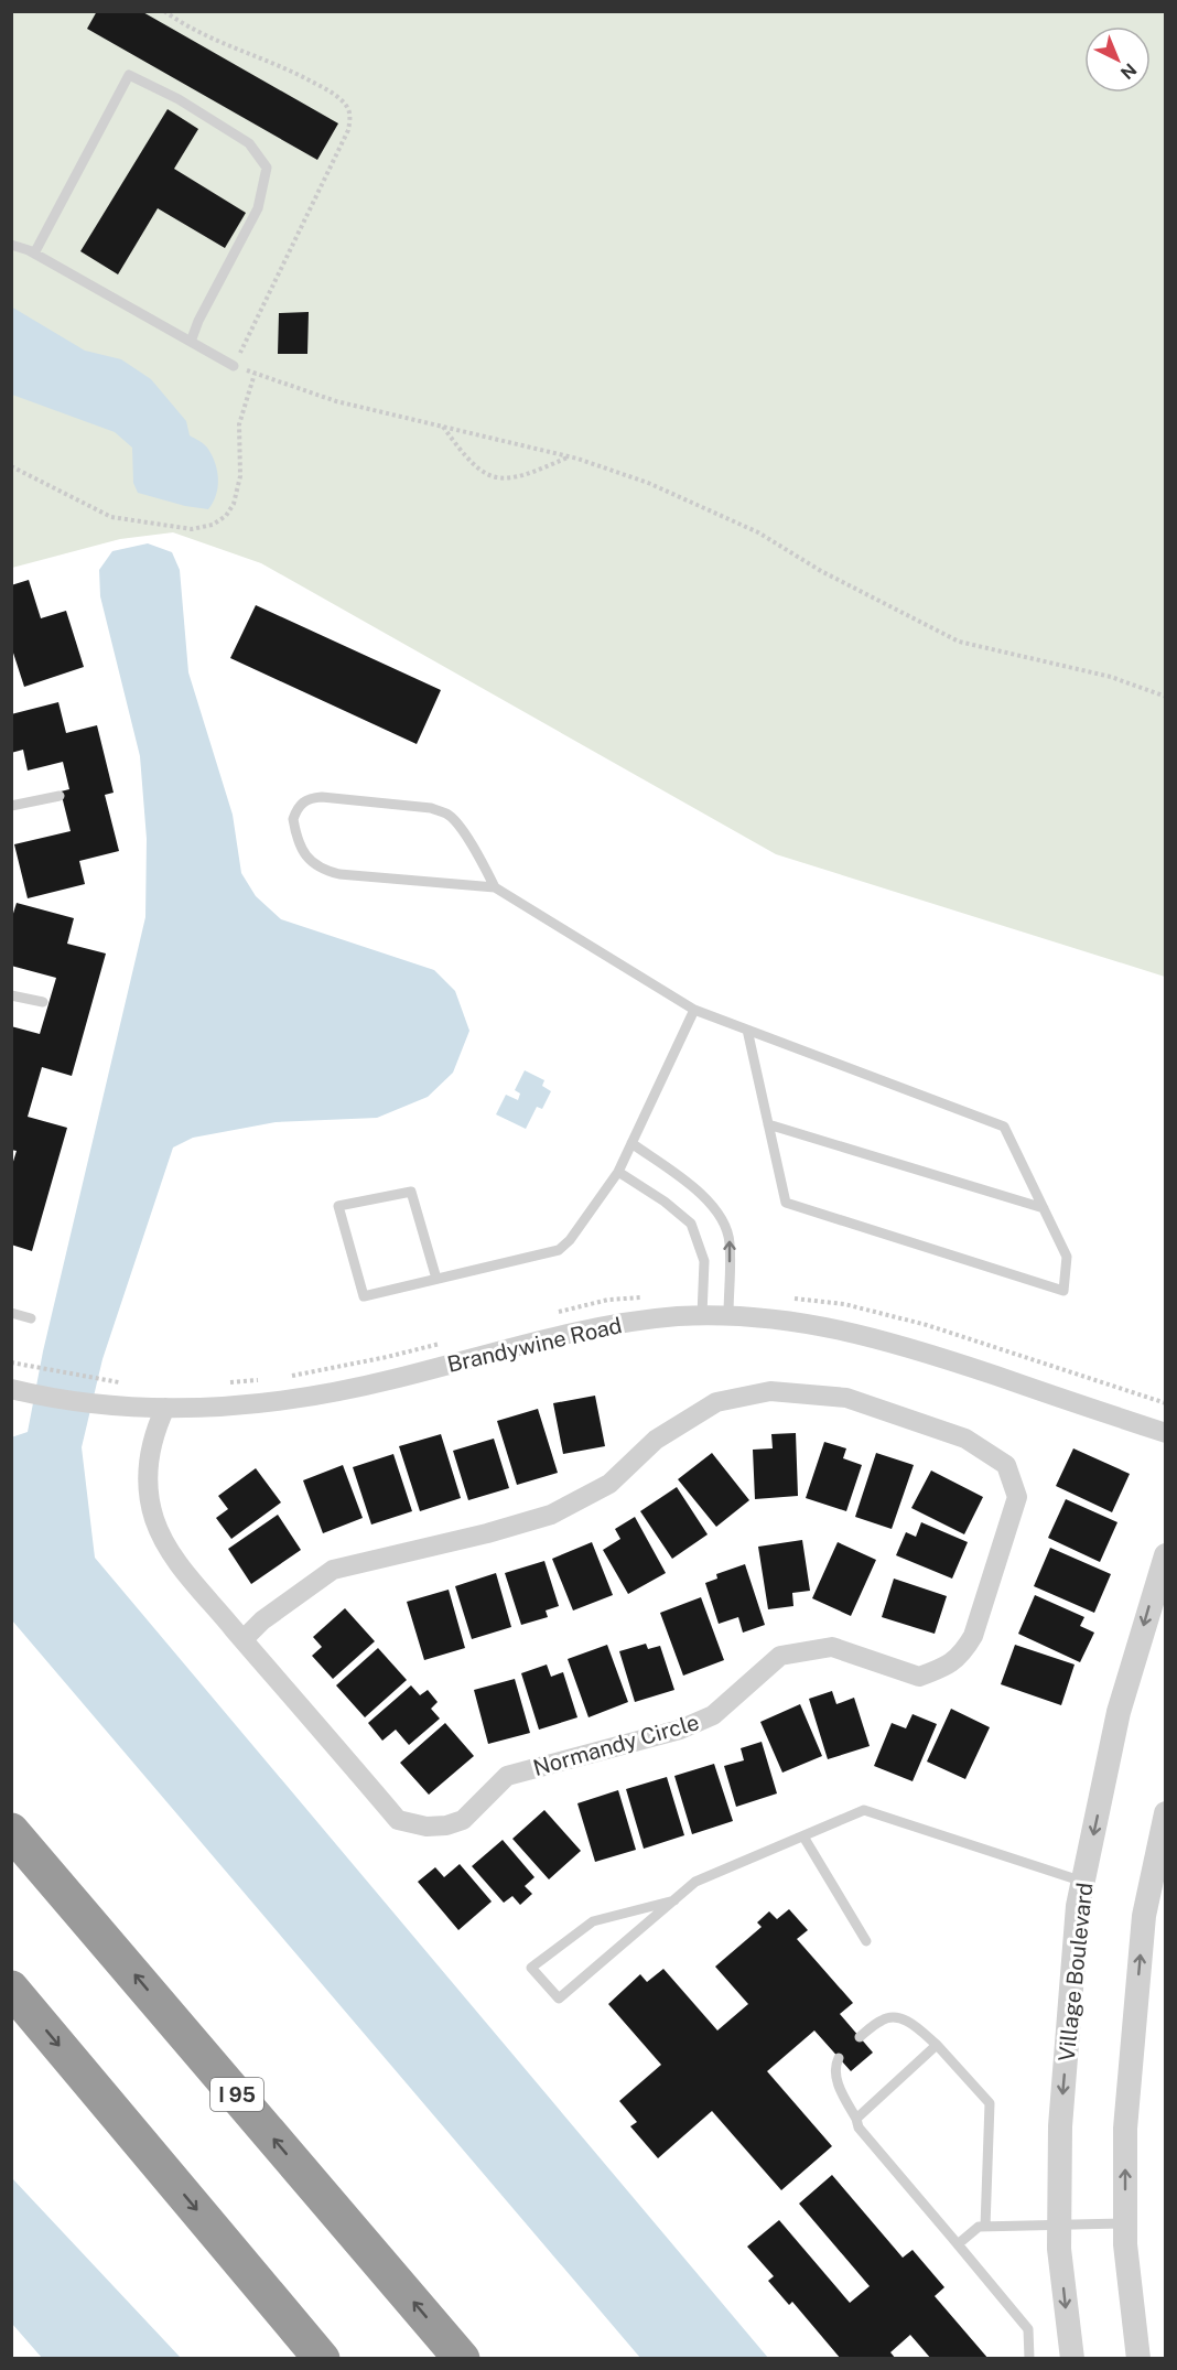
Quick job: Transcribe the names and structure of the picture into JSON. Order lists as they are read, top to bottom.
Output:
{
  "streets": {
    "highway": ["I 95"],
    "street": ["Brandywine Road", "Normandy Circle", "Village Boulevard"]
  },
  "crossings": [
    ["Brandywine Road", "Normandy Circle"]
  ],
  "north": "bottom right"
}
